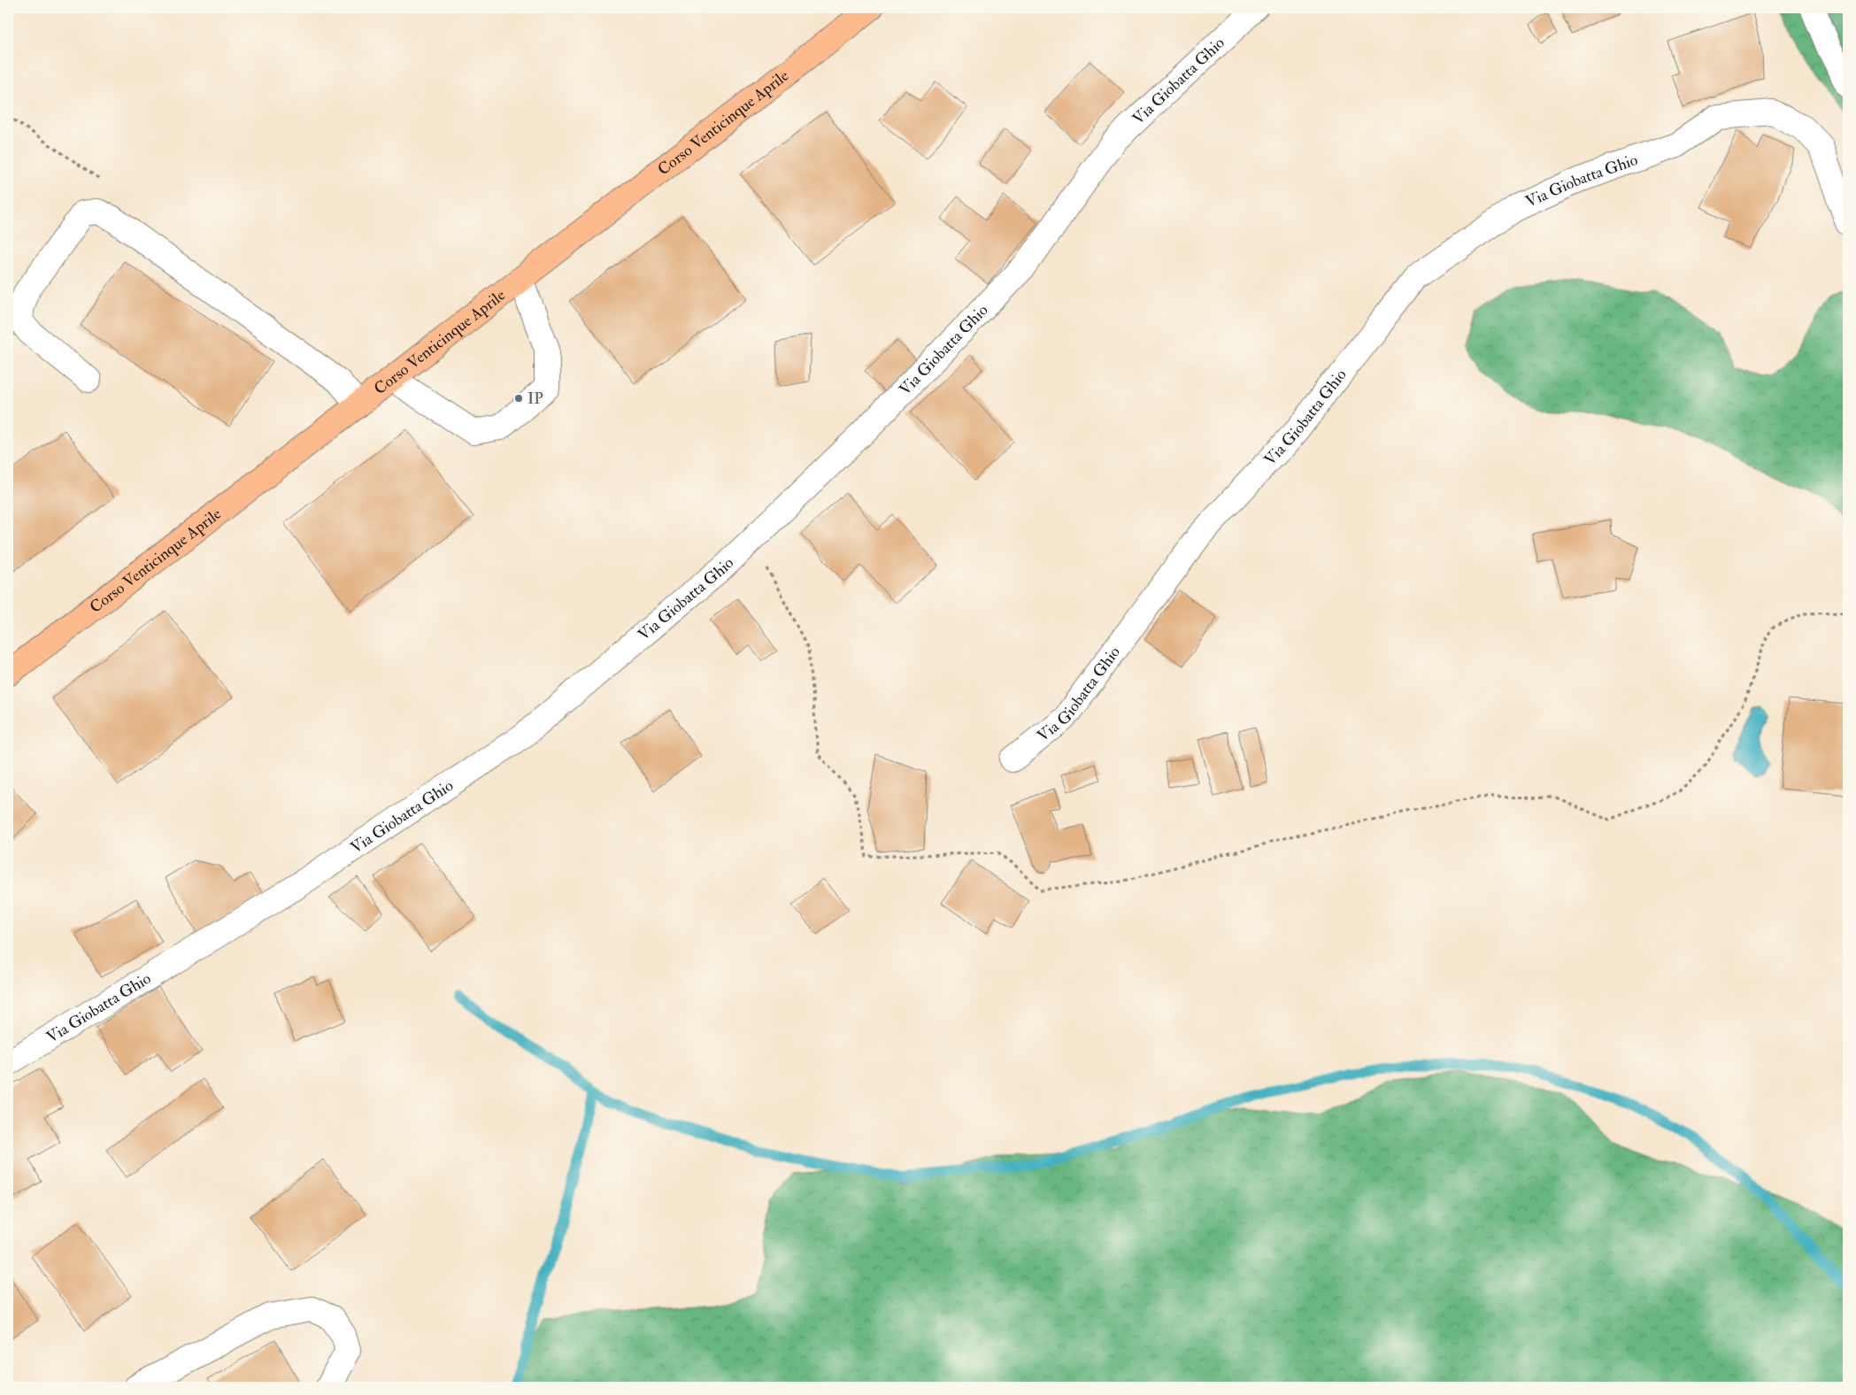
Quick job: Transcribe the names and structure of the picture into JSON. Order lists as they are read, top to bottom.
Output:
{
  "streets": {
    "main road": ["Corso Venticinque Aprile"],
    "street": ["Via Giobatta Ghio"]
  },
  "places": ["IP"]
}
